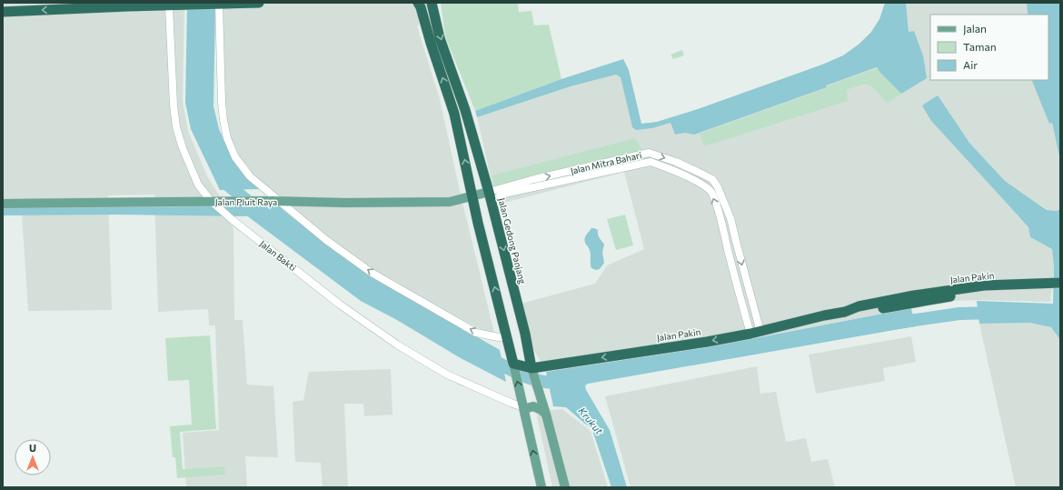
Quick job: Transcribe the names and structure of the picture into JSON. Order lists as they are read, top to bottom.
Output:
{
  "streets": {
    "highway": ["Jalan Gedong Panjang", "Jalan Pakin"],
    "main road": ["Jalan Pluit Raya"],
    "street": ["Jalan Mitra Bahari", "Jalan Bakti"]
  },
  "crossings": [
    ["Jalan Mitra Bahari", "Jalan Pluit Raya"],
    ["Jalan Mitra Bahari", "Jalan Gedong Panjang"],
    ["Jalan Mitra Bahari", "Jalan Pakin"],
    ["Jalan Pluit Raya", "Jalan Gedong Panjang"],
    ["Jalan Pluit Raya", "Jalan Bakti"],
    ["Jalan Gedong Panjang", "Jalan Pakin"]
  ],
  "one_way": ["Jalan Pakin"],
  "water": ["Krukut"],
  "legend": ["Jalan", "Taman", "Air"],
  "north": "top"
}
